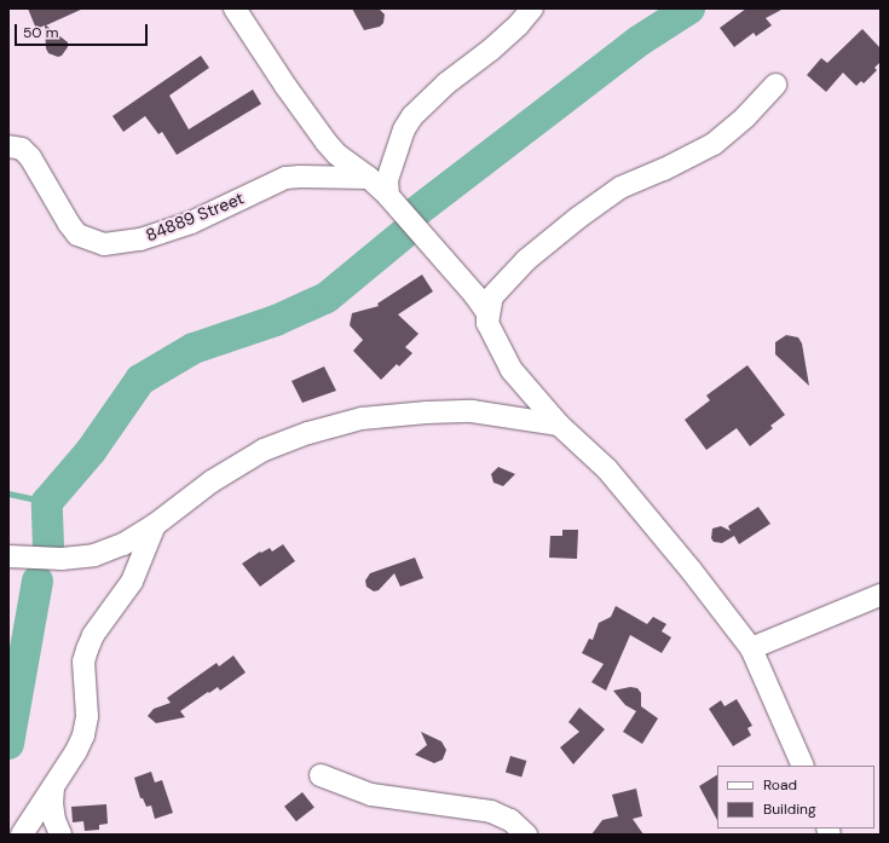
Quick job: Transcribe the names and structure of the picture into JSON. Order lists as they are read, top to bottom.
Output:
{
  "streets": {
    "street": ["84889 Street"]
  },
  "legend": ["Road", "Building"],
  "scale_bar": "50 m"
}
